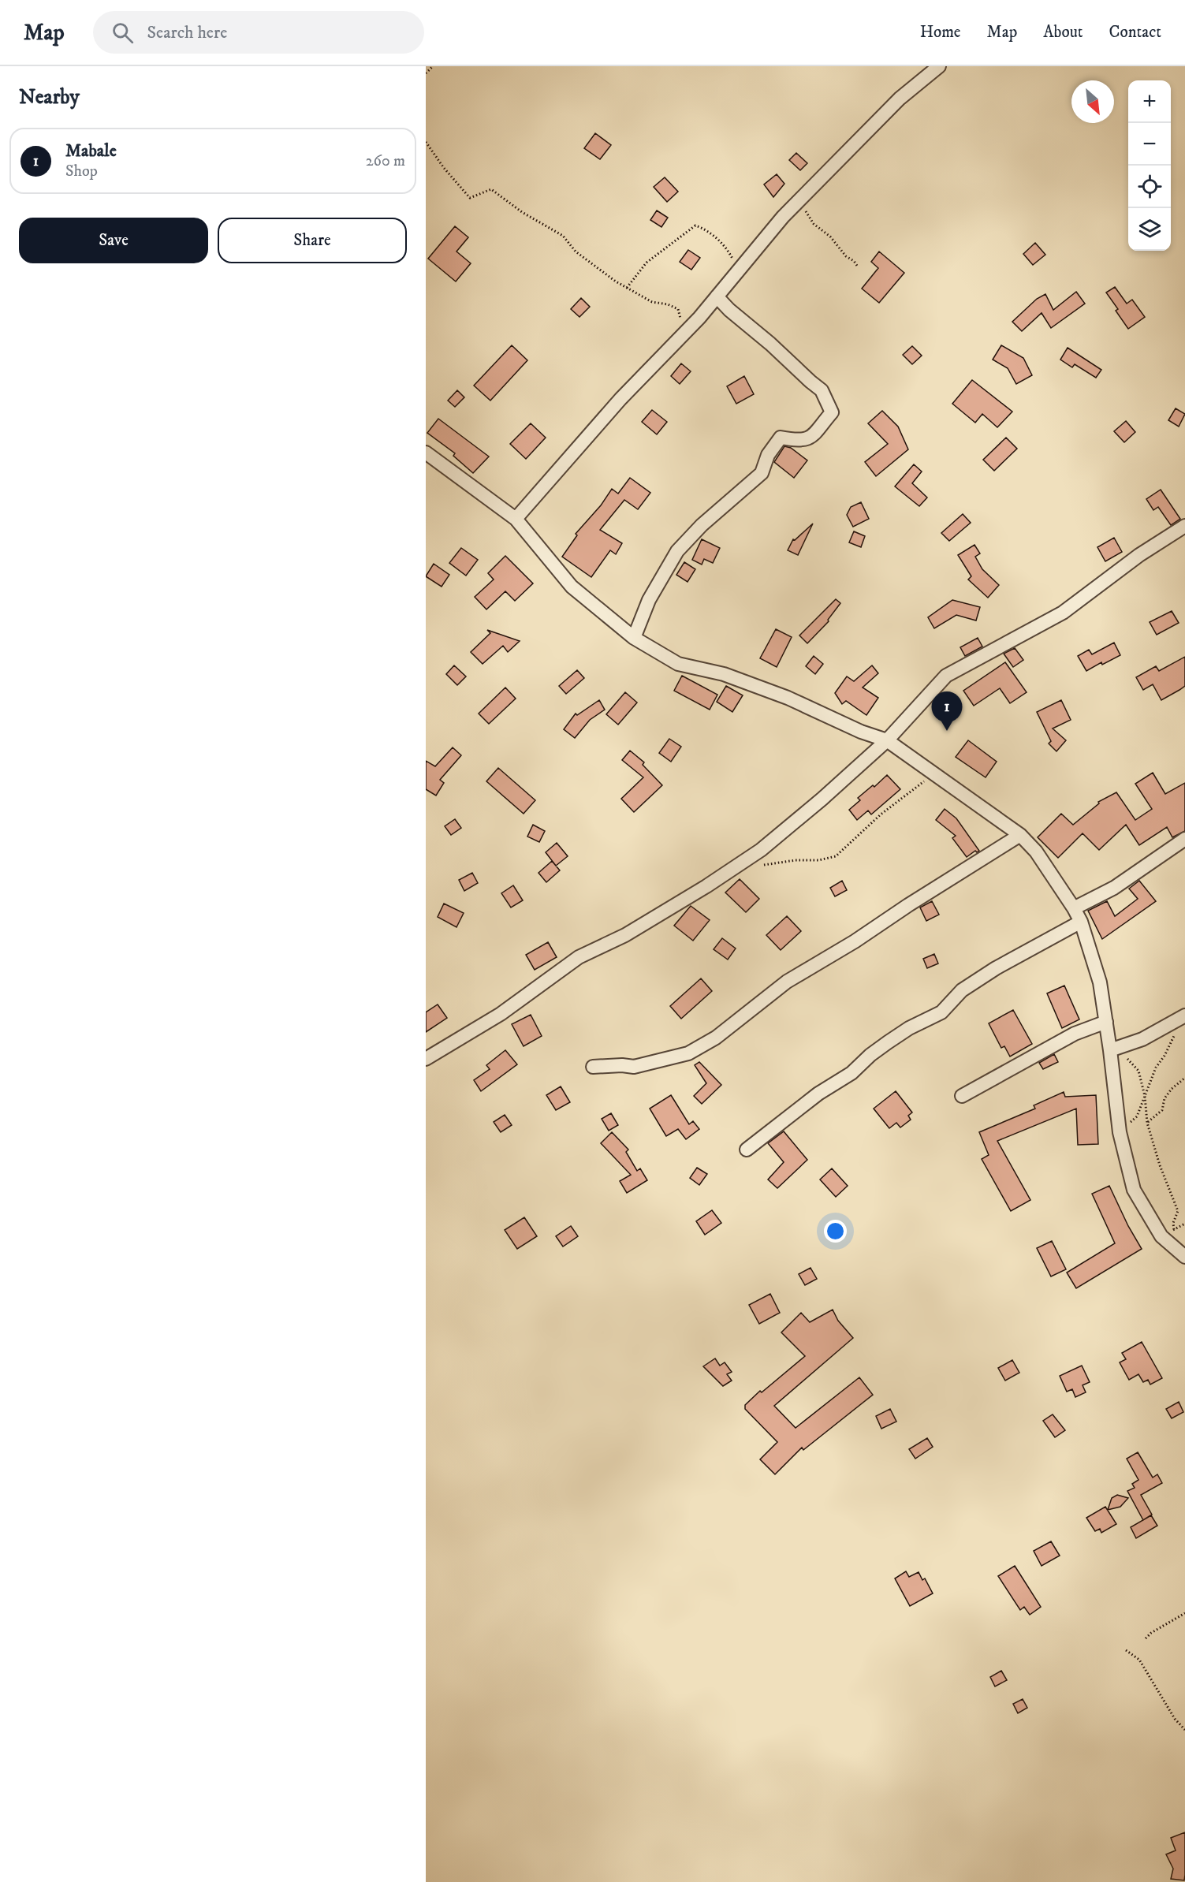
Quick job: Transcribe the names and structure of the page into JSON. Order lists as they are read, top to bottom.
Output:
{
  "north": "bottom right",
  "page": {
    "header": "Map",
    "search": "Search here",
    "nav": [
      "Home",
      "Map",
      "About",
      "Contact"
    ],
    "heading": "Nearby",
    "map_buttons": ["+", "−"],
    "list": [
      {
        "mark": "1",
        "name": "Mabale",
        "note": "Shop",
        "value": "260 m"
      }
    ],
    "buttons": ["Save", "Share"],
    "pins": "1"
  }
}
